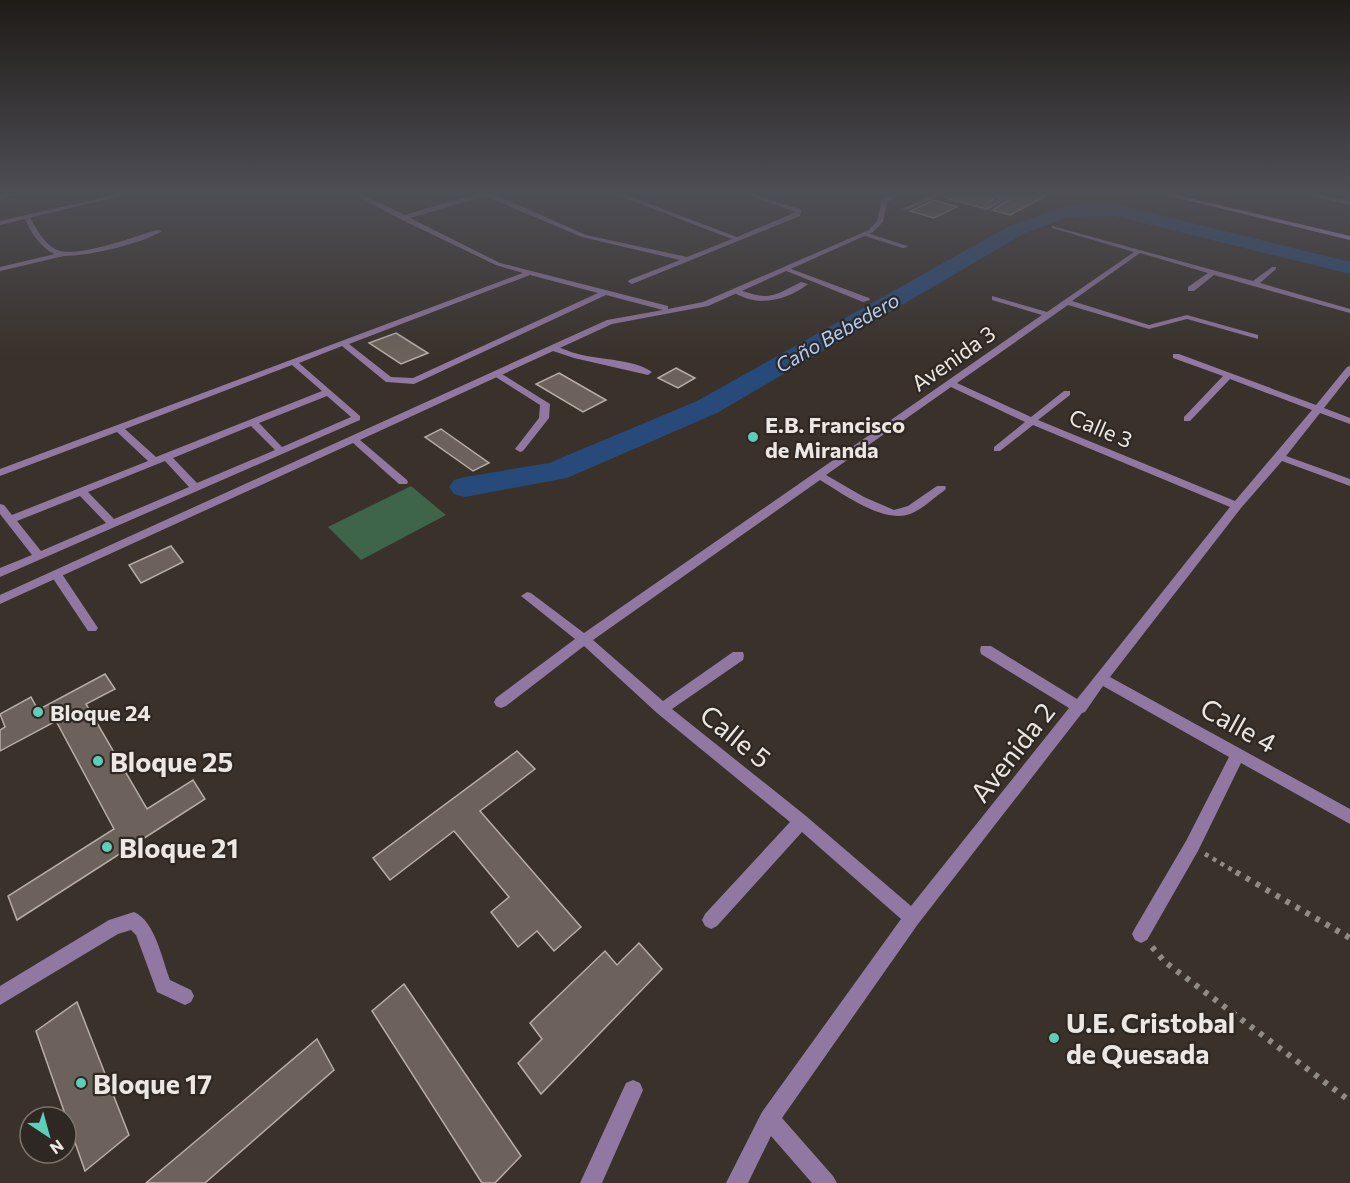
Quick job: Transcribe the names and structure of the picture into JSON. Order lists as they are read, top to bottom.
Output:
{
  "streets": {
    "street": [
      "Avenida 3",
      "Calle 3",
      "Calle 4",
      "Calle 5",
      "Avenida 2"
    ]
  },
  "crossings": [
    ["Avenida 3", "Calle 3"],
    ["Avenida 3", "Calle 5"],
    ["Calle 3", "Avenida 2"],
    ["Calle 4", "Avenida 2"],
    ["Calle 5", "Avenida 2"]
  ],
  "water": ["Caño Bebedero"],
  "places": [
    "E.B. Francisco de Miranda",
    "Bloque 24",
    "Bloque 25",
    "Bloque 21",
    "U.E. Cristobal de Quesada",
    "Bloque 17"
  ],
  "north": "bottom right"
}
